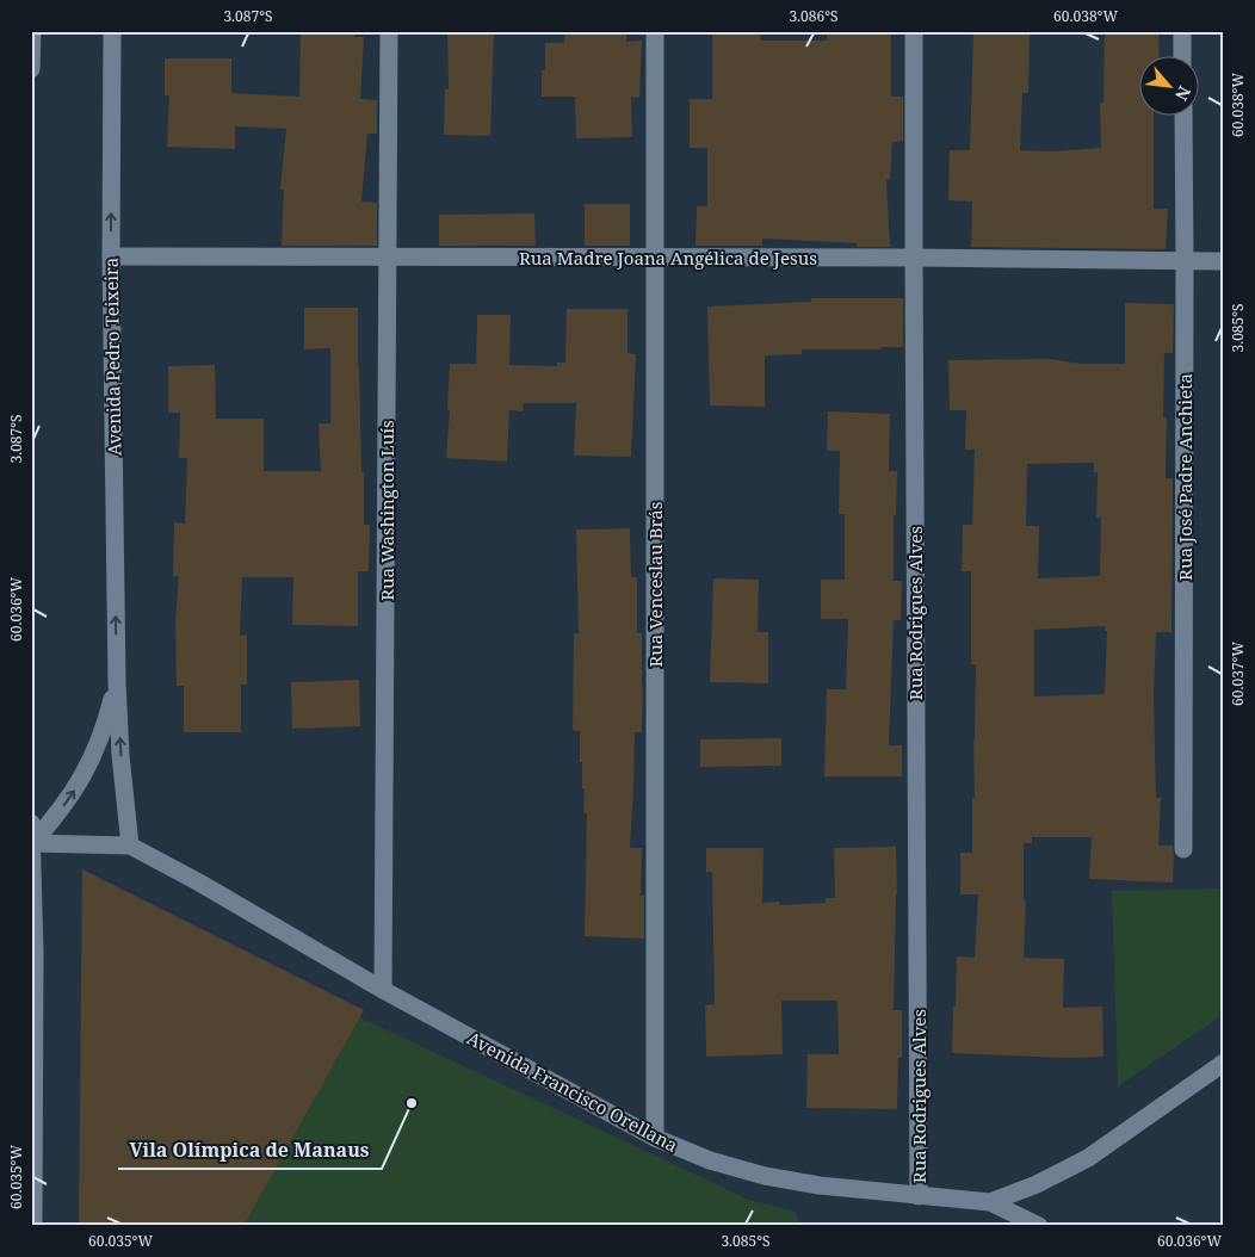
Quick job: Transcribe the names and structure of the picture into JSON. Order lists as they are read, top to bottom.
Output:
{
  "streets": {
    "street": [
      "Rua Madre Joana Angélica de Jesus",
      "Avenida Pedro Teixeira",
      "Rua José Padre Anchieta",
      "Rua Washington Luís",
      "Rua Venceslau Brás",
      "Rua Rodrigues Alves",
      "Avenida Francisco Orellana"
    ]
  },
  "crossings": [
    ["Rua Madre Joana Angélica de Jesus", "Avenida Pedro Teixeira"],
    ["Rua Madre Joana Angélica de Jesus", "Rua José Padre Anchieta"],
    ["Rua Madre Joana Angélica de Jesus", "Rua Washington Luís"],
    ["Rua Madre Joana Angélica de Jesus", "Rua Venceslau Brás"],
    ["Rua Madre Joana Angélica de Jesus", "Rua Rodrigues Alves"],
    ["Avenida Pedro Teixeira", "Avenida Francisco Orellana"],
    ["Rua Washington Luís", "Avenida Francisco Orellana"],
    ["Rua Venceslau Brás", "Avenida Francisco Orellana"],
    ["Rua Rodrigues Alves", "Avenida Francisco Orellana"]
  ],
  "one_way": ["Avenida Pedro Teixeira"],
  "places": ["Vila Olímpica de Manaus"],
  "north": "bottom right",
  "coordinates": [
    "3.087°S",
    "3.086°S",
    "60.038°W",
    "3.085°S",
    "60.036°W",
    "60.037°W",
    "60.035°W"
  ]
}
